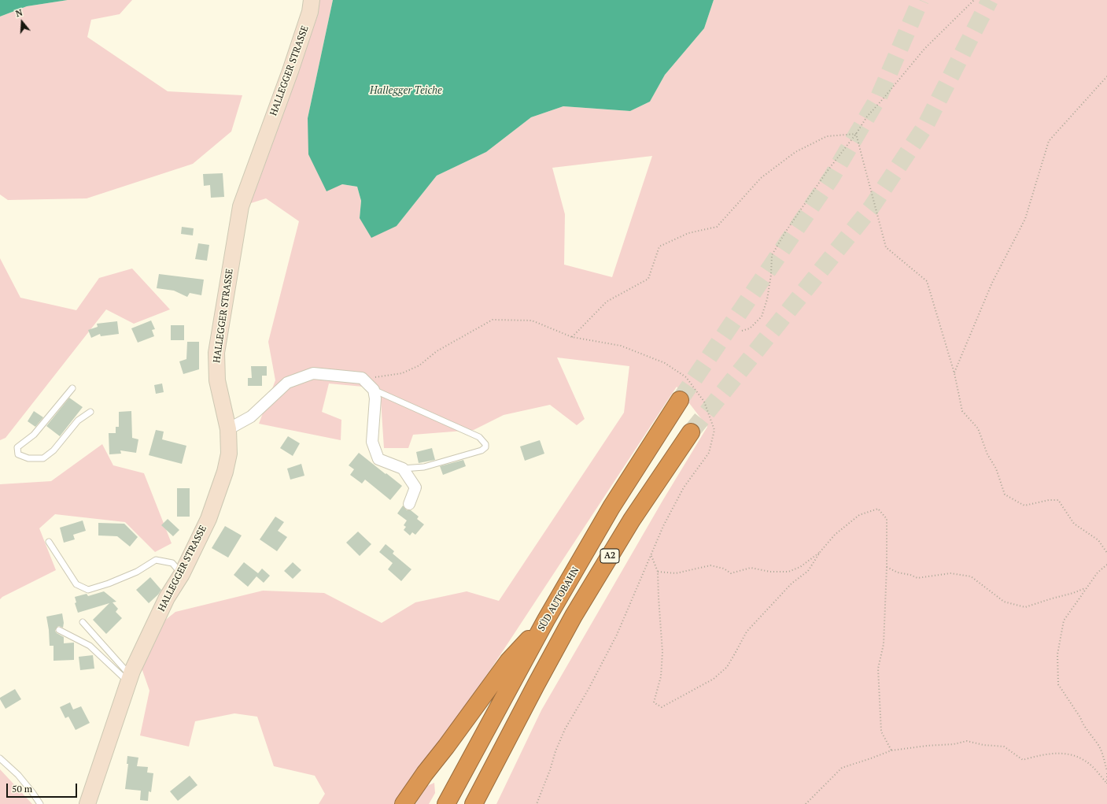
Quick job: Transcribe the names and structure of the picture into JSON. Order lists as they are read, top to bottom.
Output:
{
  "streets": {
    "highway": ["A2", "SÜD AUTOBAHN"],
    "main road": ["HALLEGGER STRASSE"]
  },
  "water": ["Hallegger Teiche"],
  "scale_bar": "50 m",
  "north": "top"
}
